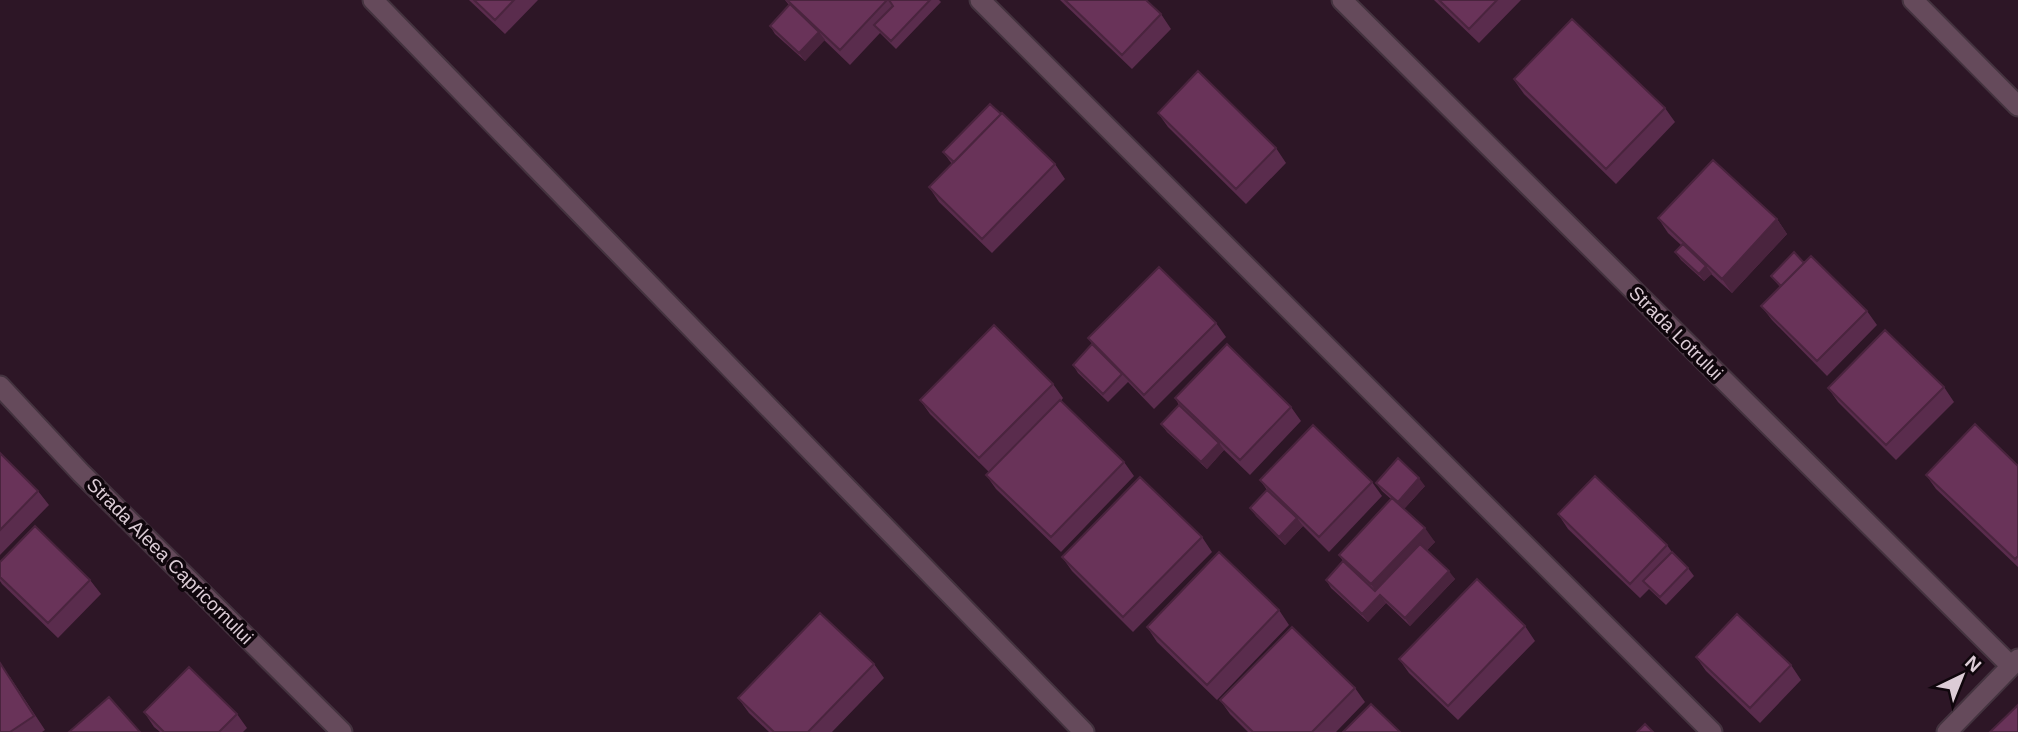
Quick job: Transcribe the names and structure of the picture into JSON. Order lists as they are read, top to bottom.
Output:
{
  "streets": {
    "street": ["Strada Lotrului", "Strada Aleea Capricornului"]
  },
  "north": "top right"
}
